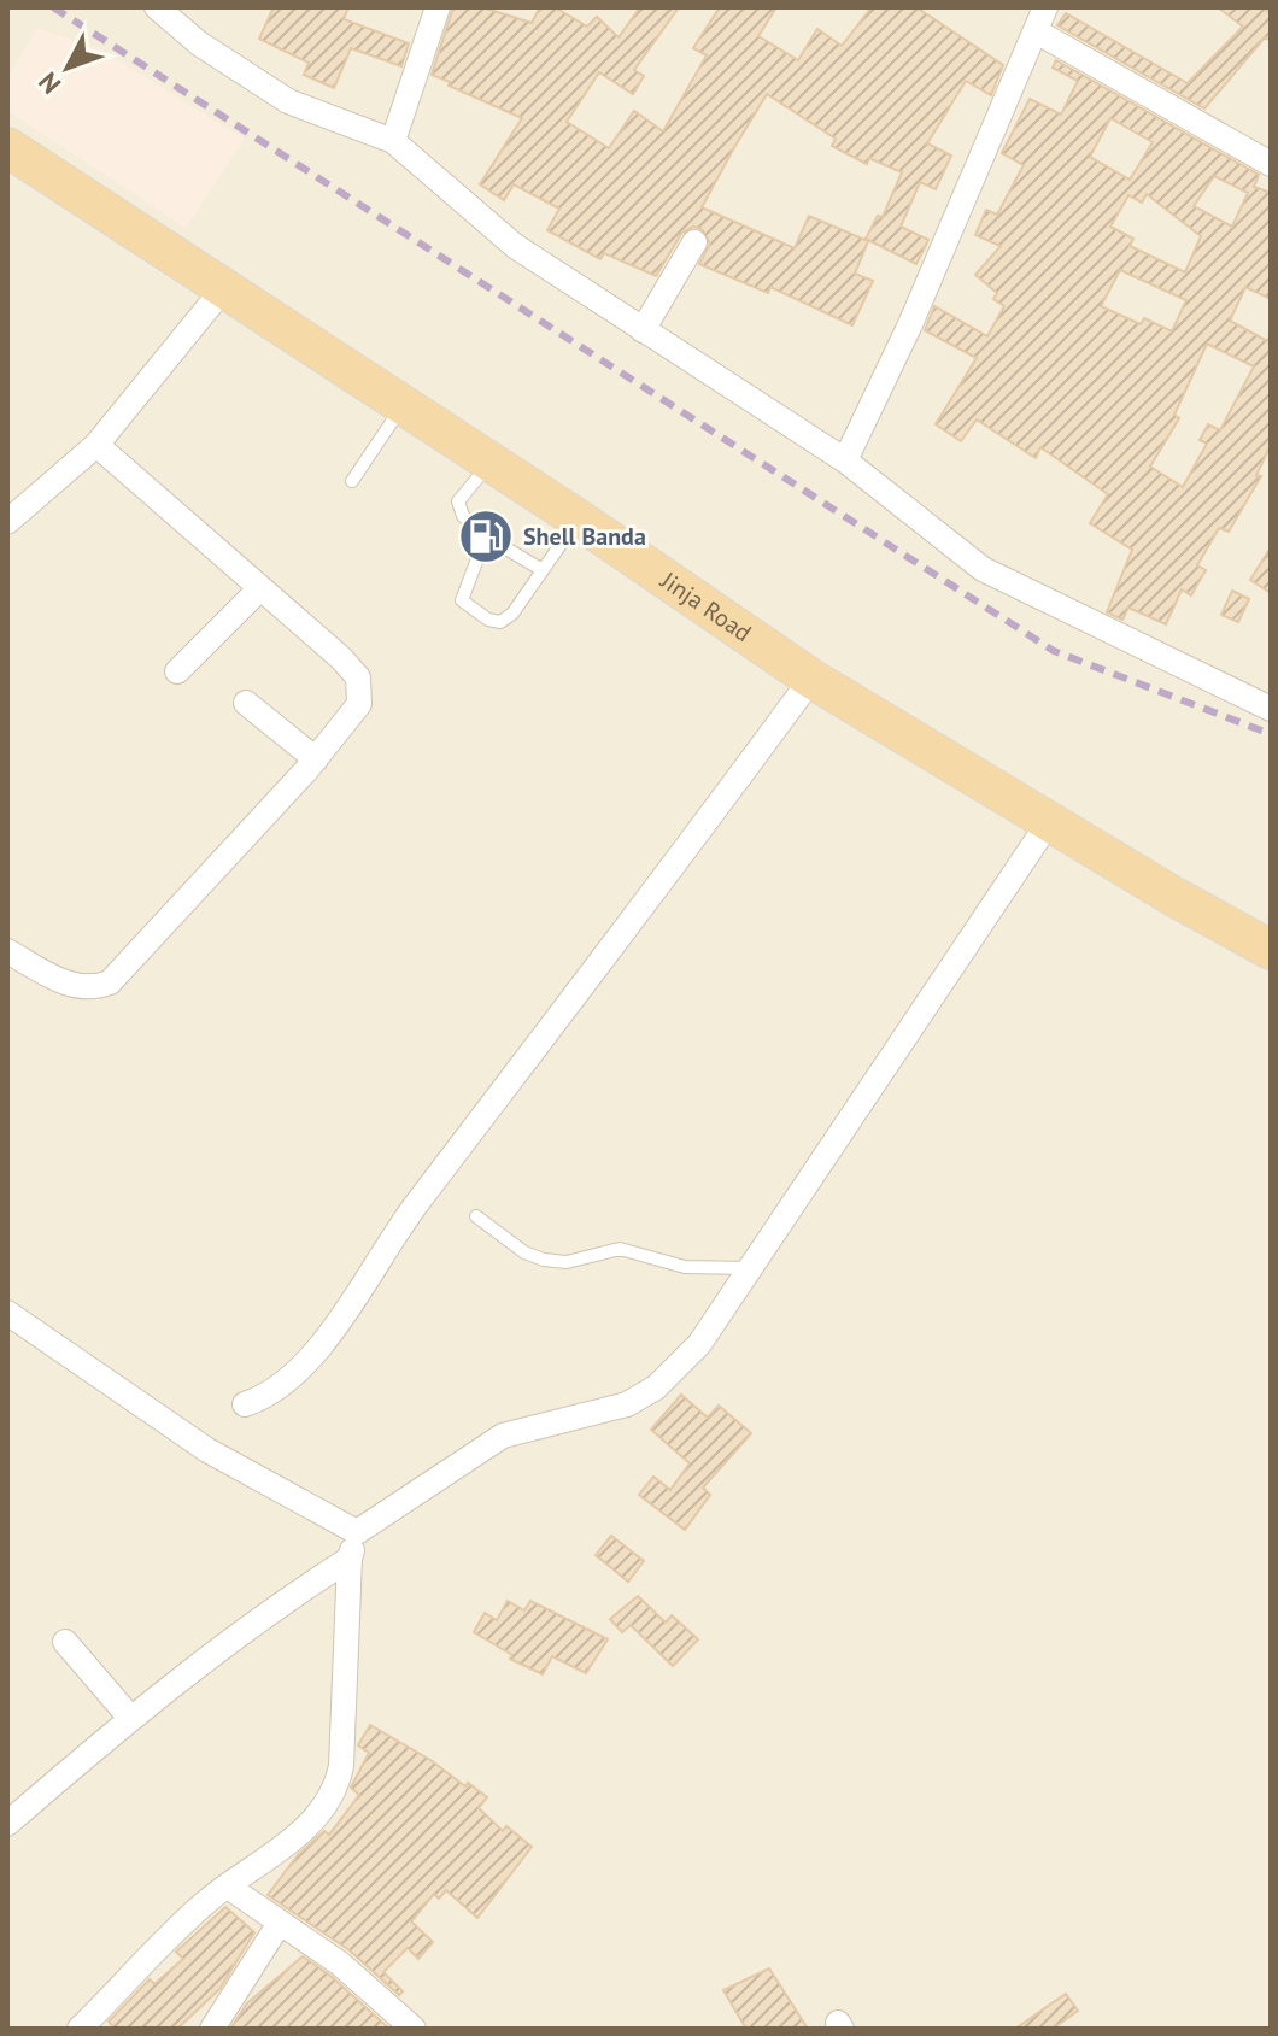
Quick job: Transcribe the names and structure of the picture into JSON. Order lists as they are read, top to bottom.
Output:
{
  "streets": {
    "highway": ["Jinja Road"]
  },
  "places": {
    "fuel station": ["Shell Banda"]
  },
  "north": "bottom left"
}
